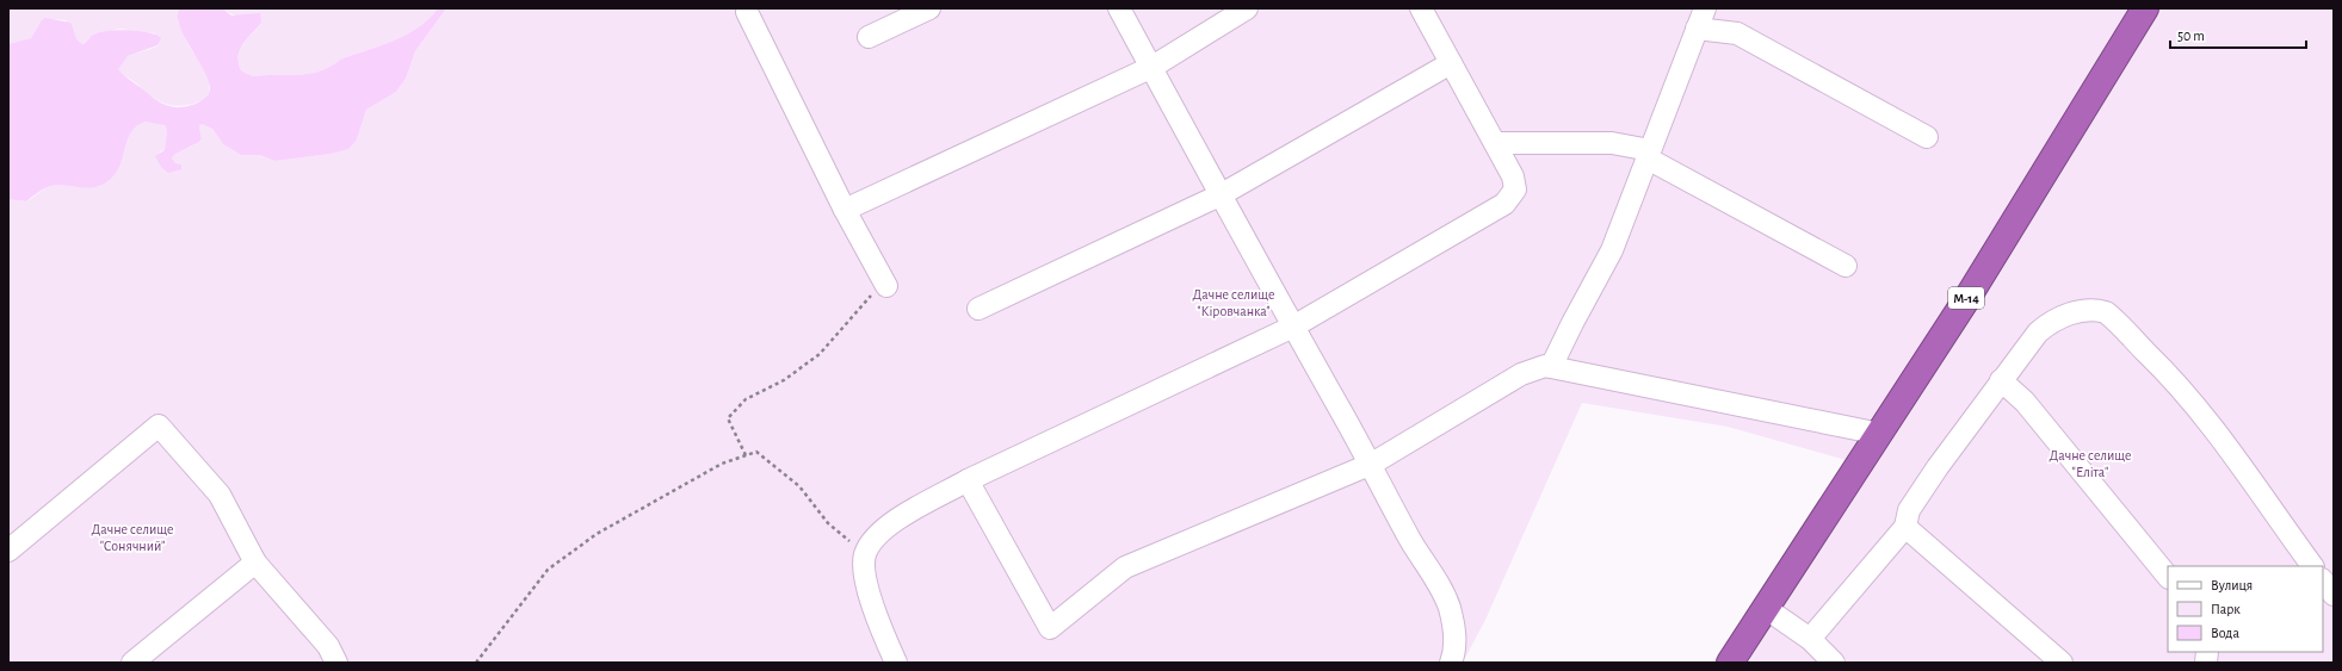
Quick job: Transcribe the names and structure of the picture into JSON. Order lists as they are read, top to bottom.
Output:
{
  "streets": {
    "highway": ["М-14"]
  },
  "parks": ["Дачне селище \"Кіровчанка\"", "Дачне селище \"Еліта\"", "Дачне селище \"Сонячний\""],
  "legend": ["Вулиця", "Парк", "Вода"],
  "scale_bar": "50 m"
}
